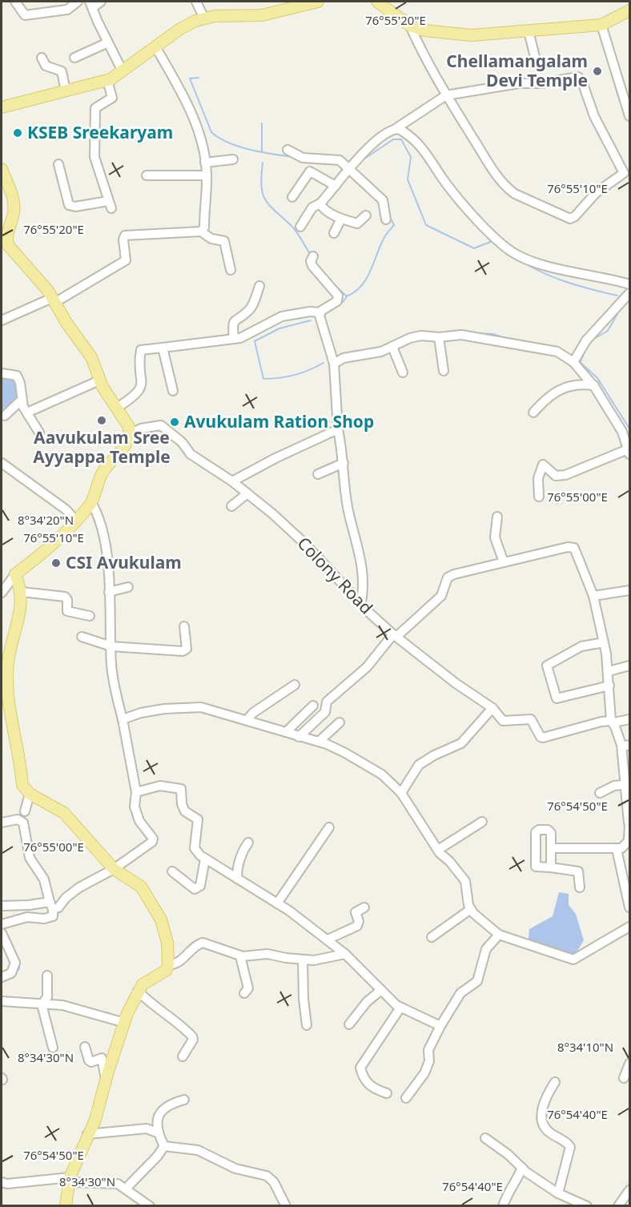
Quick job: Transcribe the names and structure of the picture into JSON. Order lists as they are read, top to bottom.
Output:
{
  "streets": {
    "street": ["Colony Road"]
  },
  "places": [
    "Chellamangalam Devi Temple",
    "KSEB Sreekaryam",
    "Aavukulam Sree Ayyappa Temple",
    "Avukulam Ration Shop",
    "CSI Avukulam"
  ],
  "coordinates": [
    "76°55'20\"E",
    "76°55'10\"E",
    "76°55'00\"E",
    "8°34'20\"N",
    "76°54'50\"E",
    "8°34'10\"N",
    "8°34'30\"N",
    "76°54'40\"E"
  ]
}
